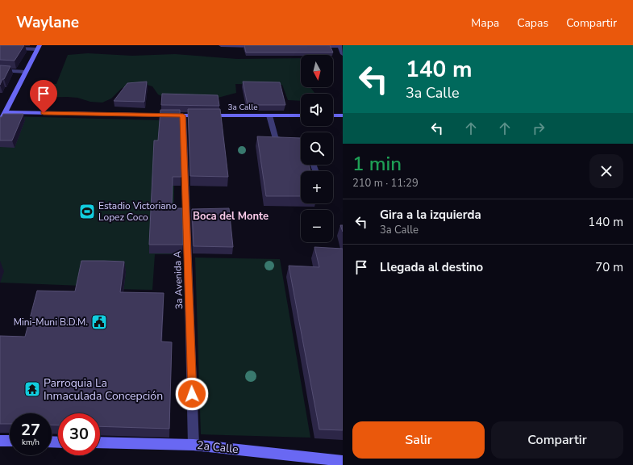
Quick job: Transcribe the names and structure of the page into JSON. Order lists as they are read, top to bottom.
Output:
{
  "streets": {
    "street": ["3a Calle", "3a Avenida A", "2a Calle"]
  },
  "crossings": [
    ["3a Calle", "3a Avenida A"],
    ["3a Avenida A", "2a Calle"]
  ],
  "districts": ["Boca del Monte"],
  "places": {
    "sports": ["Estadio Victoriano Lopez Coco"],
    "public building": ["Mini-Muni B.D.M."],
    "temple": ["Parroquia La Inmaculada Concepción"]
  },
  "north": "bottom",
  "page": {
    "header": "Waylane",
    "nav": ["Mapa", "Capas", "Compartir"],
    "turn": ["140 m", "3a Calle"],
    "map_buttons": ["+", "−"],
    "heading": ["1 min", "210 m · 11:29"],
    "list": [
      {
        "name": "Gira a la izquierda",
        "note": "3a Calle",
        "value": "140 m"
      },
      {
        "name": "Llegada al destino",
        "value": "70 m"
      }
    ],
    "speed": "27 km/h",
    "limit": "30",
    "buttons": ["Salir", "Compartir"]
  }
}
